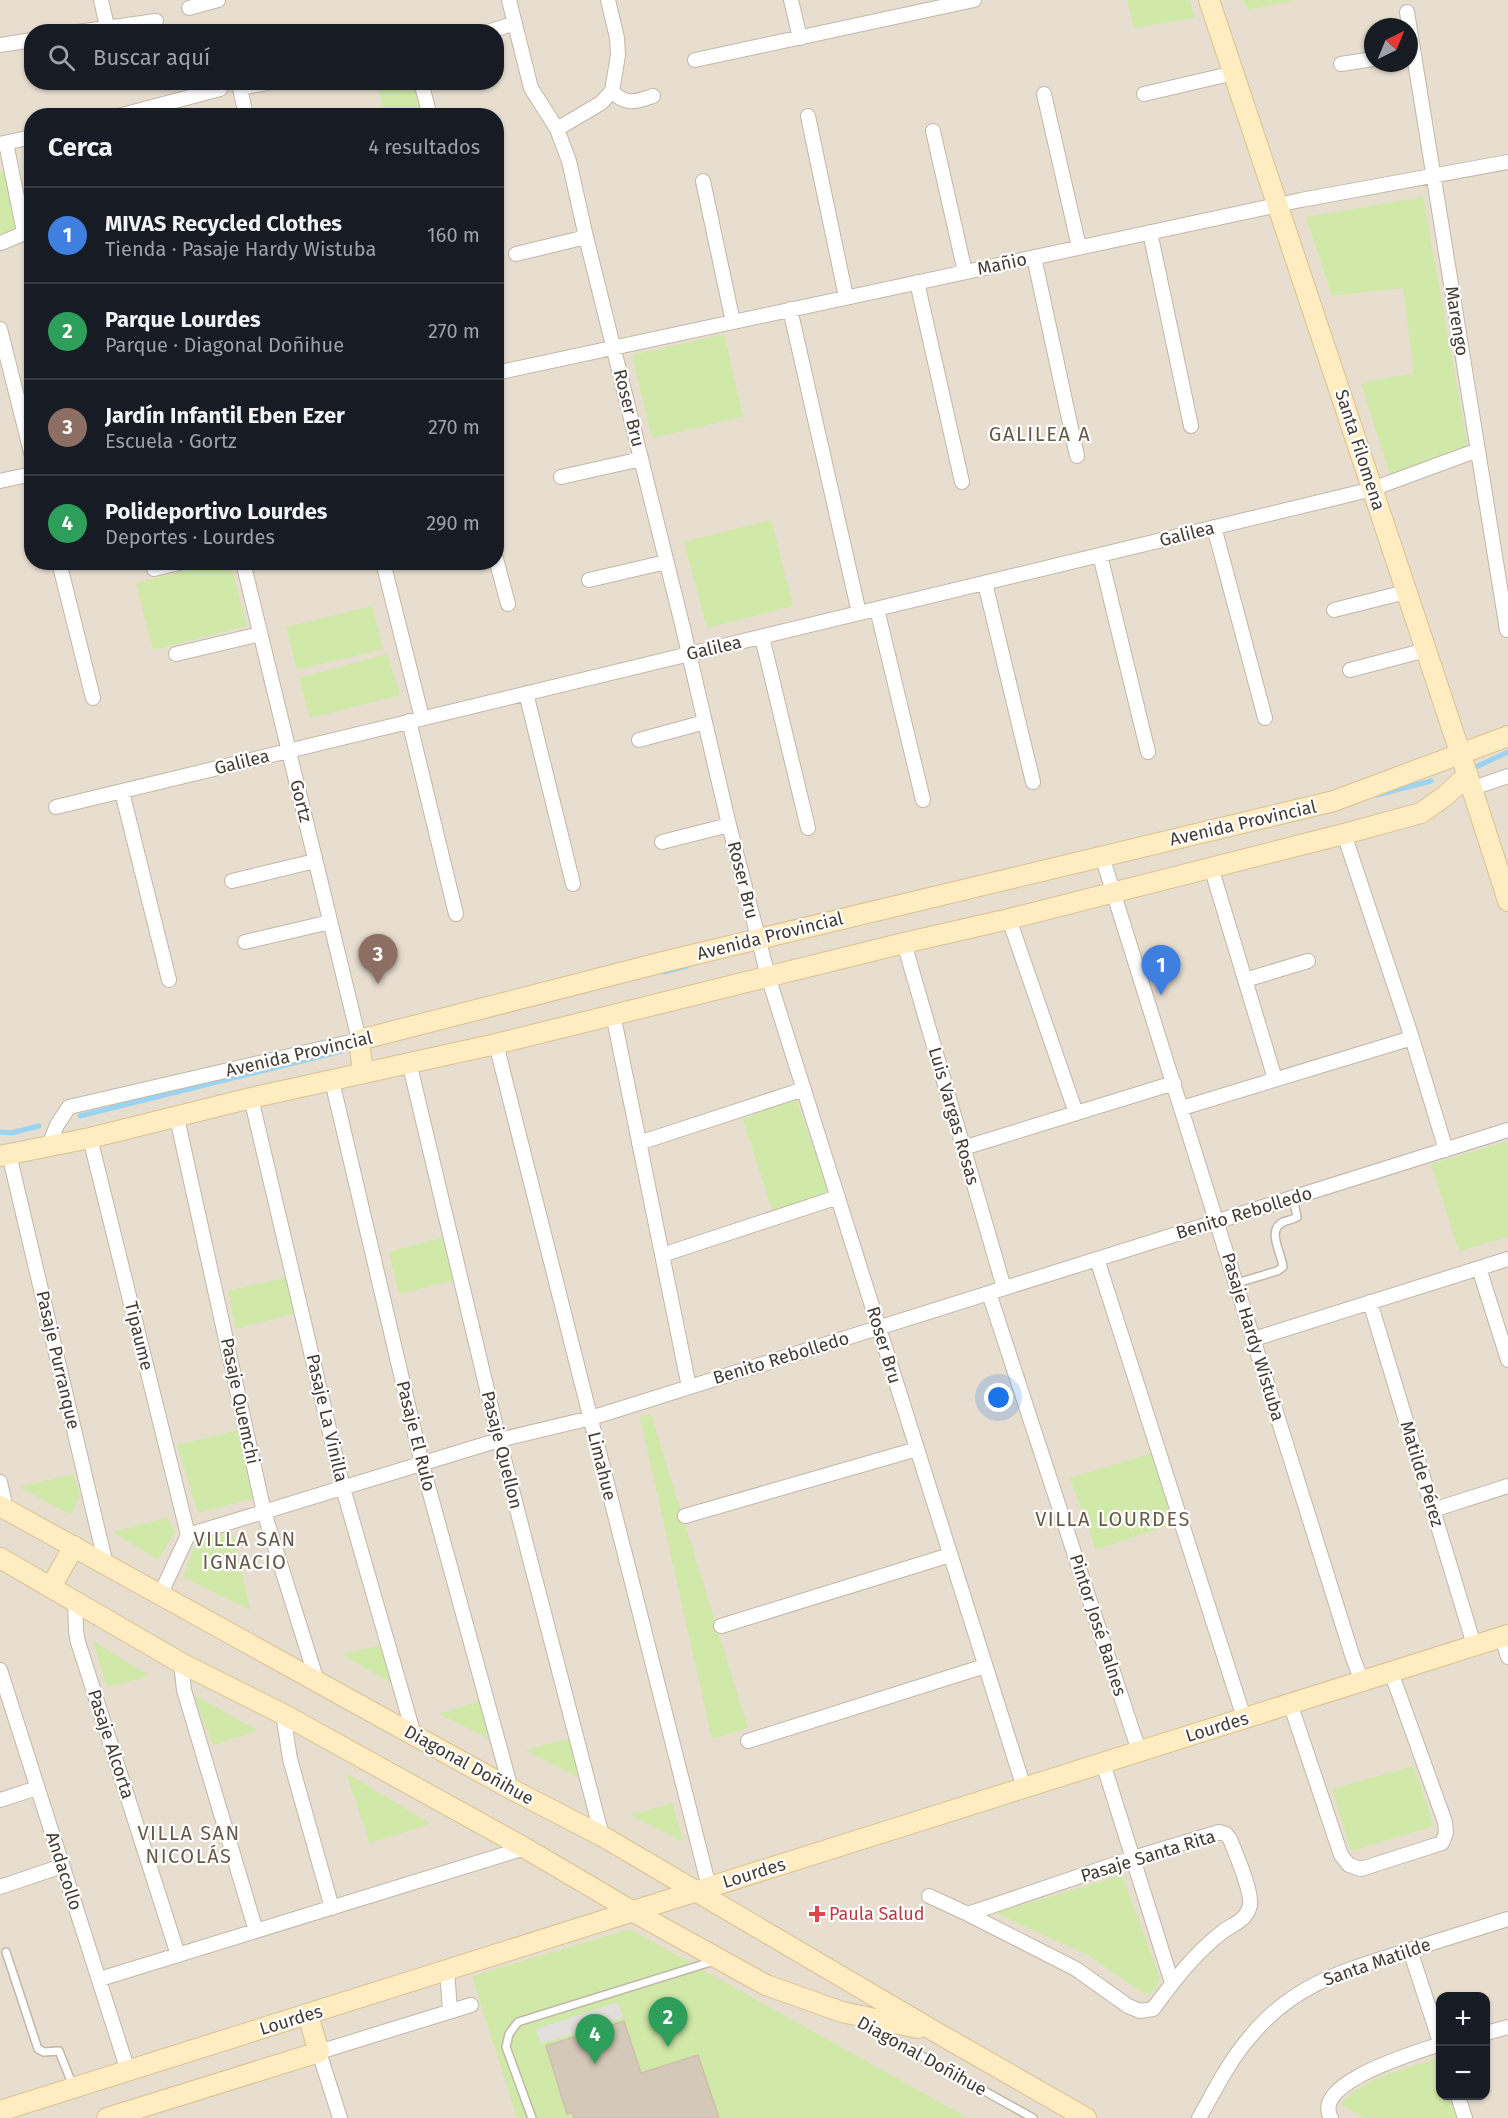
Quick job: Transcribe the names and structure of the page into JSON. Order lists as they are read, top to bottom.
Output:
{
  "streets": {
    "street": [
      "Mañio",
      "Marengo",
      "Roser Bru",
      "Santa Filomena",
      "Galilea",
      "Gortz",
      "Avenida Provincial",
      "Luis Vargas Rosas",
      "Benito Rebolledo",
      "Tipaume",
      "Pasaje Hardy Wistuba",
      "Pasaje Purranque",
      "Pasaje Quemchi",
      "Pasaje La Vinilla",
      "Pasaje El Rulo",
      "Pasaje Quellon",
      "Limahue",
      "Matilde Pérez",
      "Pintor José Balnes",
      "Lourdes",
      "Pasaje Alcorta",
      "Diagonal Doñihue",
      "Pasaje Santa Rita",
      "Andacollo",
      "Santa Matilde"
    ]
  },
  "crossings": [
    ["Mañio", "Marengo"],
    ["Mañio", "Roser Bru"],
    ["Mañio", "Santa Filomena"],
    ["Marengo", "Galilea"],
    ["Roser Bru", "Galilea"],
    ["Roser Bru", "Avenida Provincial"],
    ["Roser Bru", "Benito Rebolledo"],
    ["Roser Bru", "Lourdes"],
    ["Santa Filomena", "Galilea"],
    ["Santa Filomena", "Avenida Provincial"],
    ["Galilea", "Gortz"],
    ["Gortz", "Avenida Provincial"],
    ["Avenida Provincial", "Luis Vargas Rosas"],
    ["Avenida Provincial", "Tipaume"],
    ["Avenida Provincial", "Pasaje Hardy Wistuba"],
    ["Avenida Provincial", "Pasaje Purranque"],
    ["Avenida Provincial", "Pasaje Quemchi"],
    ["Avenida Provincial", "Pasaje La Vinilla"],
    ["Avenida Provincial", "Pasaje El Rulo"],
    ["Avenida Provincial", "Pasaje Quellon"],
    ["Avenida Provincial", "Limahue"],
    ["Luis Vargas Rosas", "Benito Rebolledo"],
    ["Benito Rebolledo", "Tipaume"],
    ["Benito Rebolledo", "Pasaje Hardy Wistuba"],
    ["Benito Rebolledo", "Pasaje Quemchi"],
    ["Benito Rebolledo", "Pasaje La Vinilla"],
    ["Benito Rebolledo", "Pasaje El Rulo"],
    ["Benito Rebolledo", "Pasaje Quellon"],
    ["Benito Rebolledo", "Limahue"],
    ["Benito Rebolledo", "Pintor José Balnes"],
    ["Pasaje Hardy Wistuba", "Lourdes"],
    ["Pasaje Purranque", "Diagonal Doñihue"],
    ["Pasaje Quemchi", "Diagonal Doñihue"],
    ["Pasaje La Vinilla", "Diagonal Doñihue"],
    ["Pasaje El Rulo", "Diagonal Doñihue"],
    ["Pasaje Quellon", "Diagonal Doñihue"],
    ["Limahue", "Lourdes"],
    ["Limahue", "Diagonal Doñihue"],
    ["Matilde Pérez", "Lourdes"],
    ["Pintor José Balnes", "Lourdes"],
    ["Lourdes", "Diagonal Doñihue"],
    ["Lourdes", "Andacollo"],
    ["Pasaje Alcorta", "Diagonal Doñihue"]
  ],
  "districts": [
    "GALILEA A",
    "VILLA LOURDES",
    "VILLA SAN IGNACIO",
    "VILLA SAN NICOLÁS"
  ],
  "places": {
    "health": ["Paula Salud"]
  },
  "north": "top right",
  "page": {
    "search": "Buscar aquí",
    "heading": ["Cerca", "4 resultados"],
    "list": [
      {
        "mark": "1",
        "name": "MIVAS Recycled Clothes",
        "note": "Tienda · Pasaje Hardy Wistuba",
        "value": "160 m"
      },
      {
        "mark": "2",
        "name": "Parque Lourdes",
        "note": "Parque · Diagonal Doñihue",
        "value": "270 m"
      },
      {
        "mark": "3",
        "name": "Jardín Infantil Eben Ezer",
        "note": "Escuela · Gortz",
        "value": "270 m"
      },
      {
        "mark": "4",
        "name": "Polideportivo Lourdes",
        "note": "Deportes · Lourdes",
        "value": "290 m"
      }
    ],
    "pins": [
      "3",
      "1",
      "2",
      "4"
    ],
    "map_buttons": ["+", "−"]
  }
}
